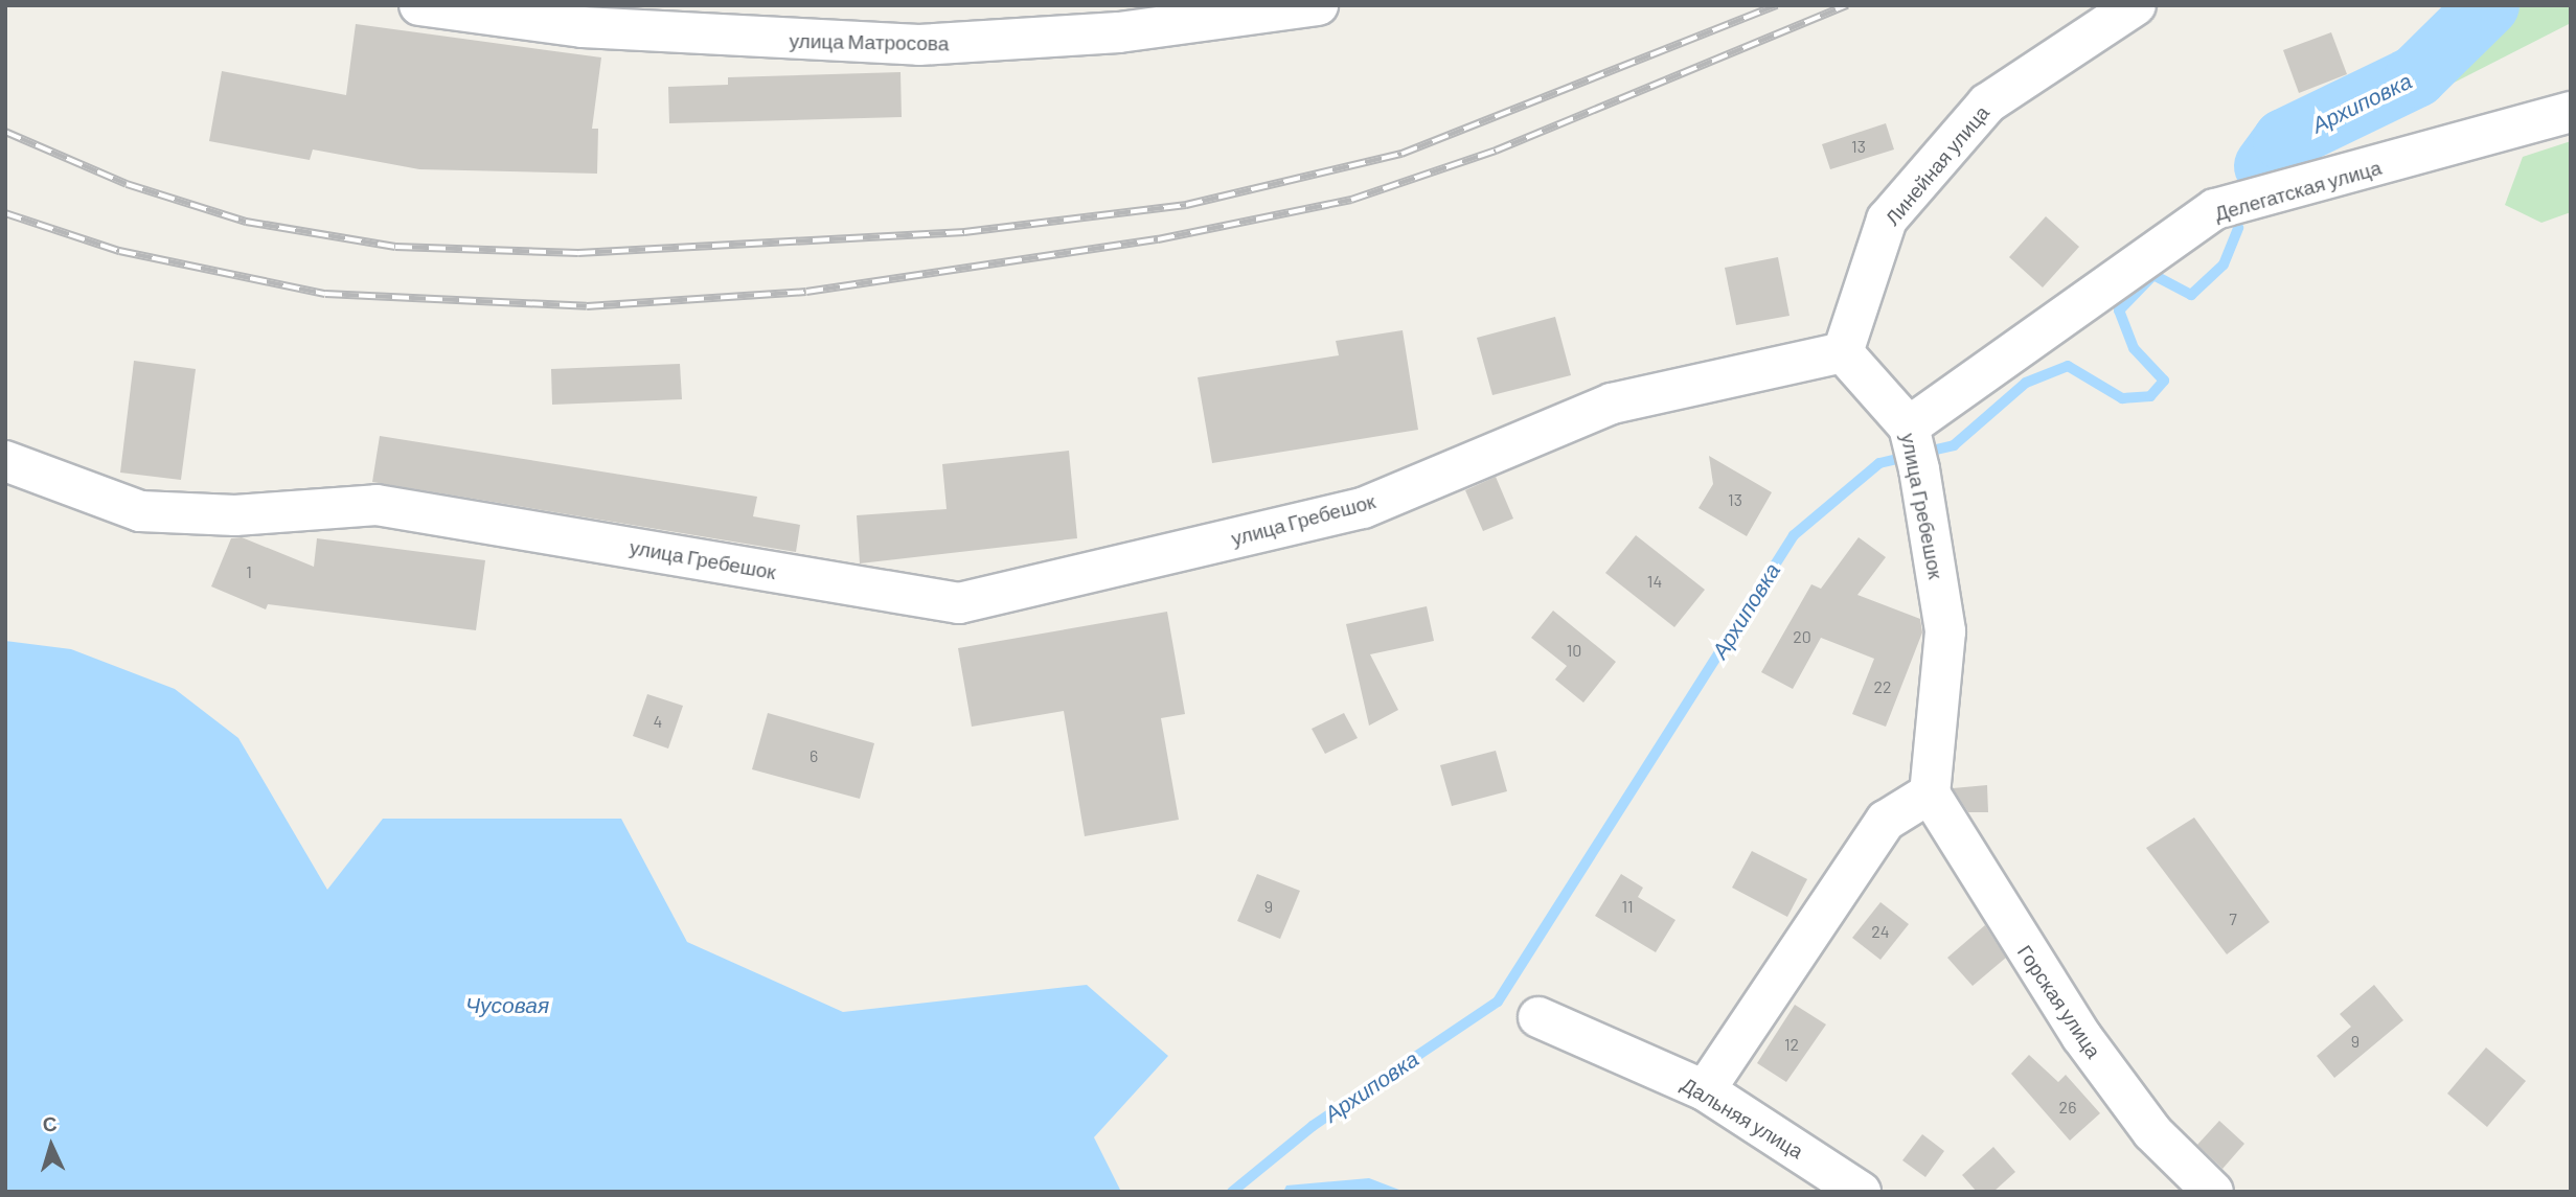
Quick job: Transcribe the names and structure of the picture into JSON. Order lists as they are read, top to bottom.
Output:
{
  "streets": {
    "street": [
      "улица Матросова",
      "Линейная улица",
      "Делегатская улица",
      "улица Гребешок",
      "Горская улица",
      "Дальняя улица"
    ]
  },
  "crossings": [
    ["Линейная улица", "улица Гребешок"],
    ["Делегатская улица", "улица Гребешок"],
    ["улица Гребешок", "Горская улица"]
  ],
  "water": ["Архиповка", "Чусовая"],
  "house_numbers": [
    "13",
    "13",
    "1",
    "14",
    "20",
    "10",
    "22",
    "4",
    "6",
    "9",
    "11",
    "7",
    "24",
    "9",
    "12",
    "26"
  ],
  "north": "top"
}
